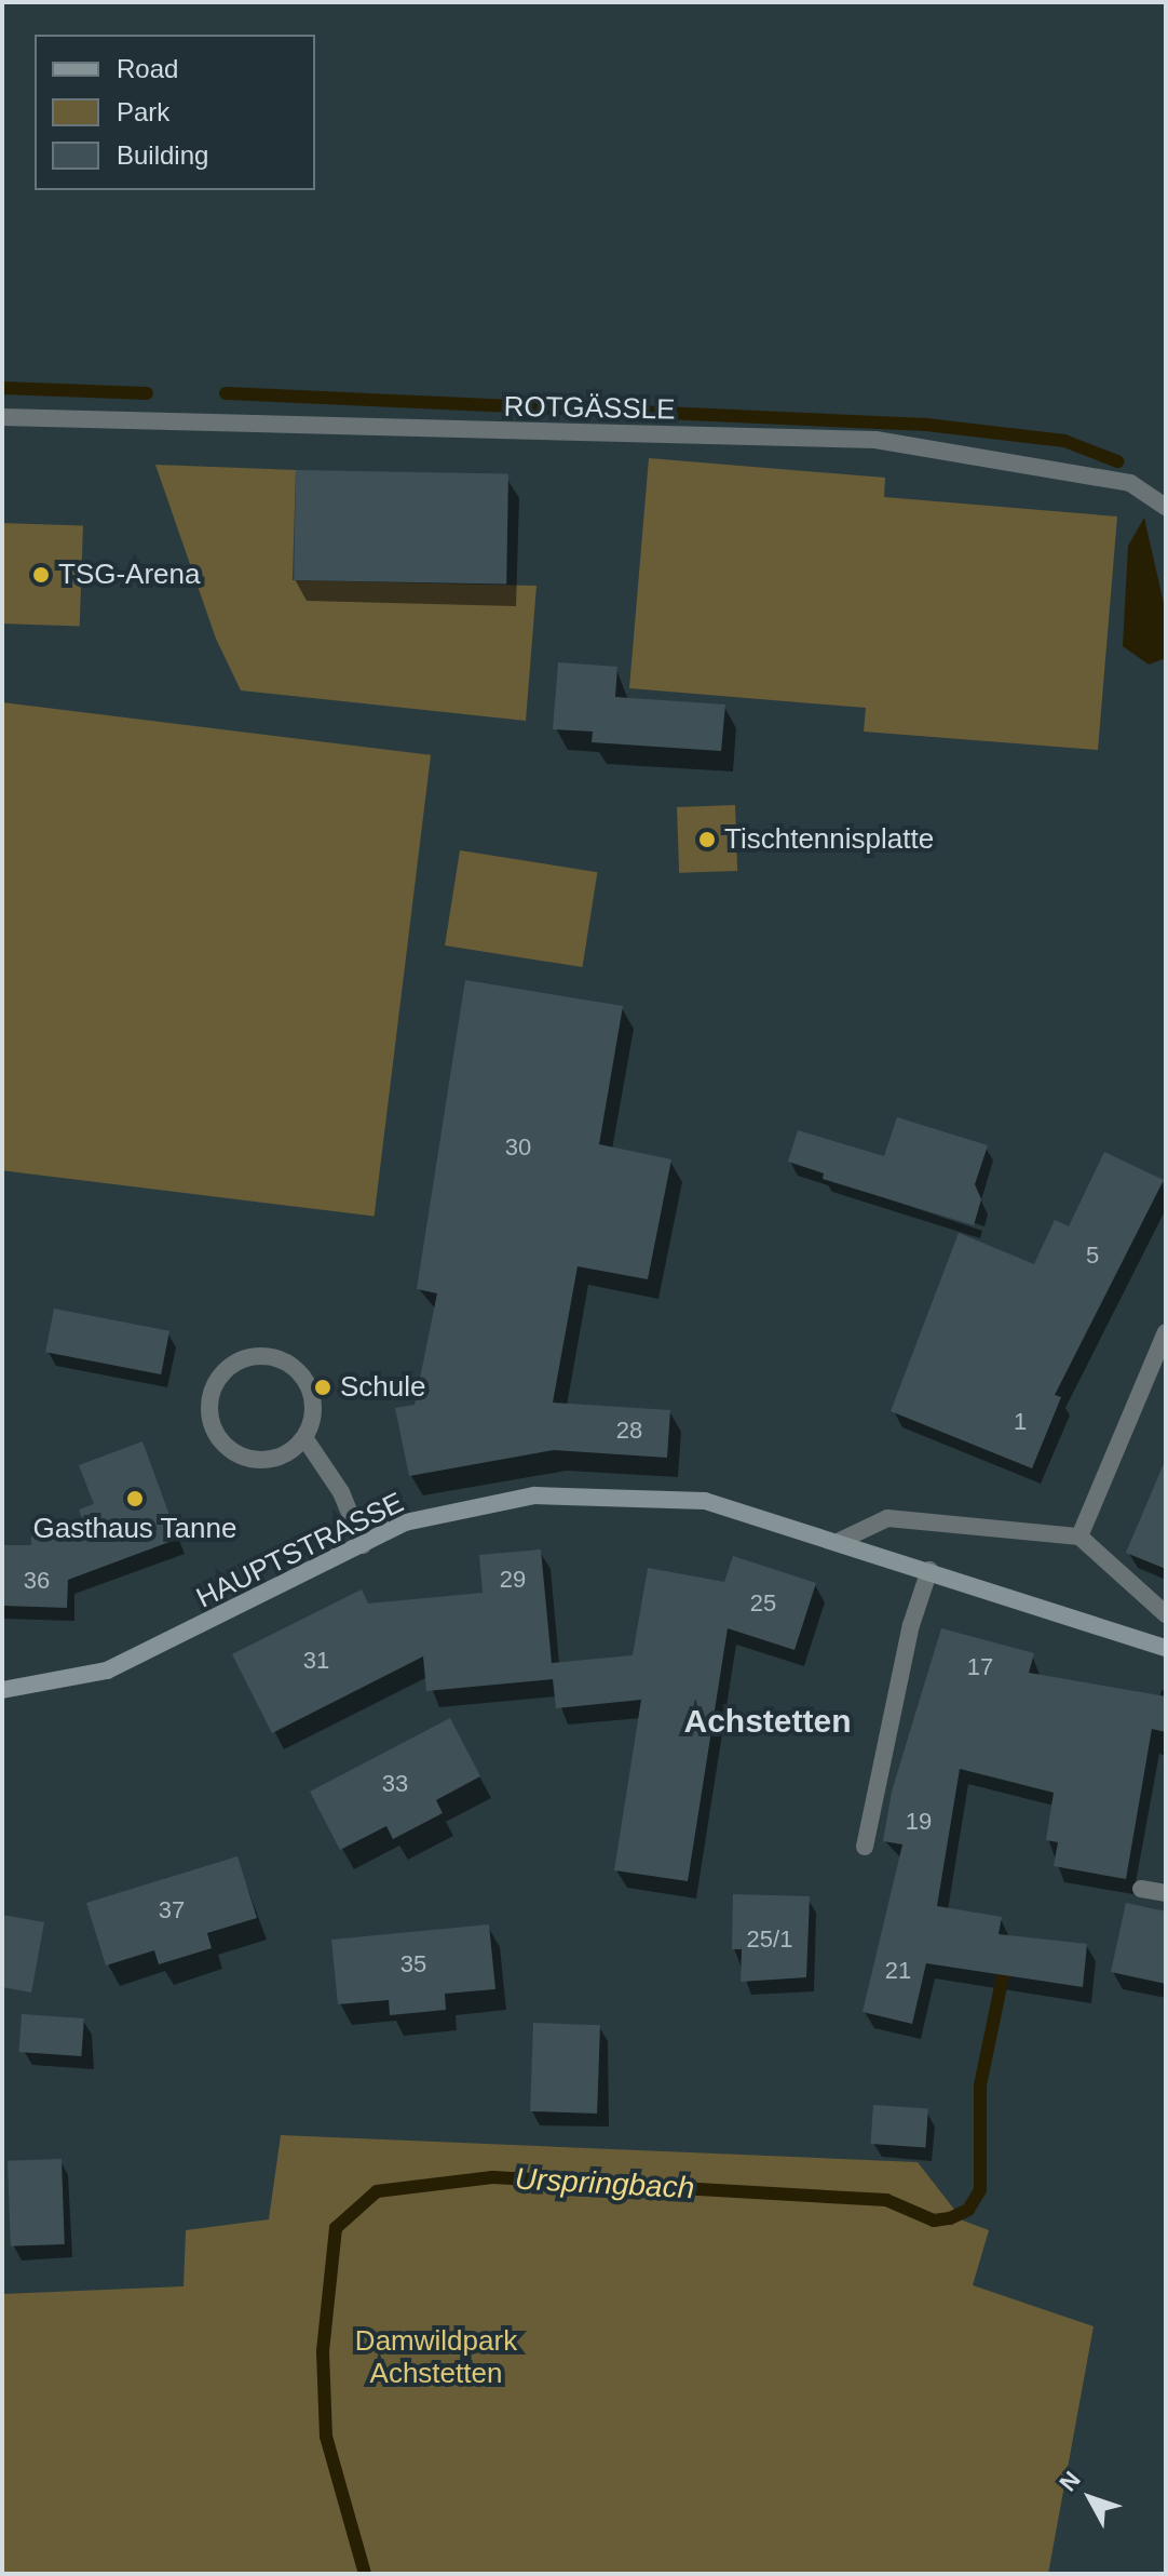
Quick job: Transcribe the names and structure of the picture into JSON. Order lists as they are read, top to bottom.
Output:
{
  "streets": {
    "street": ["ROTGÄSSLE", "HAUPTSTRASSE"]
  },
  "districts": ["Achstetten"],
  "water": ["Urspringbach"],
  "parks": ["Damwildpark Achstetten"],
  "places": [
    "TSG-Arena",
    "Tischtennisplatte",
    "Schule",
    "Gasthaus Tanne"
  ],
  "house_numbers": [
    "30",
    "5",
    "1",
    "28",
    "29",
    "36",
    "25",
    "31",
    "17",
    "33",
    "19",
    "37",
    "25/1",
    "35",
    "21"
  ],
  "legend": ["Road", "Park", "Building"],
  "north": "top left"
}
